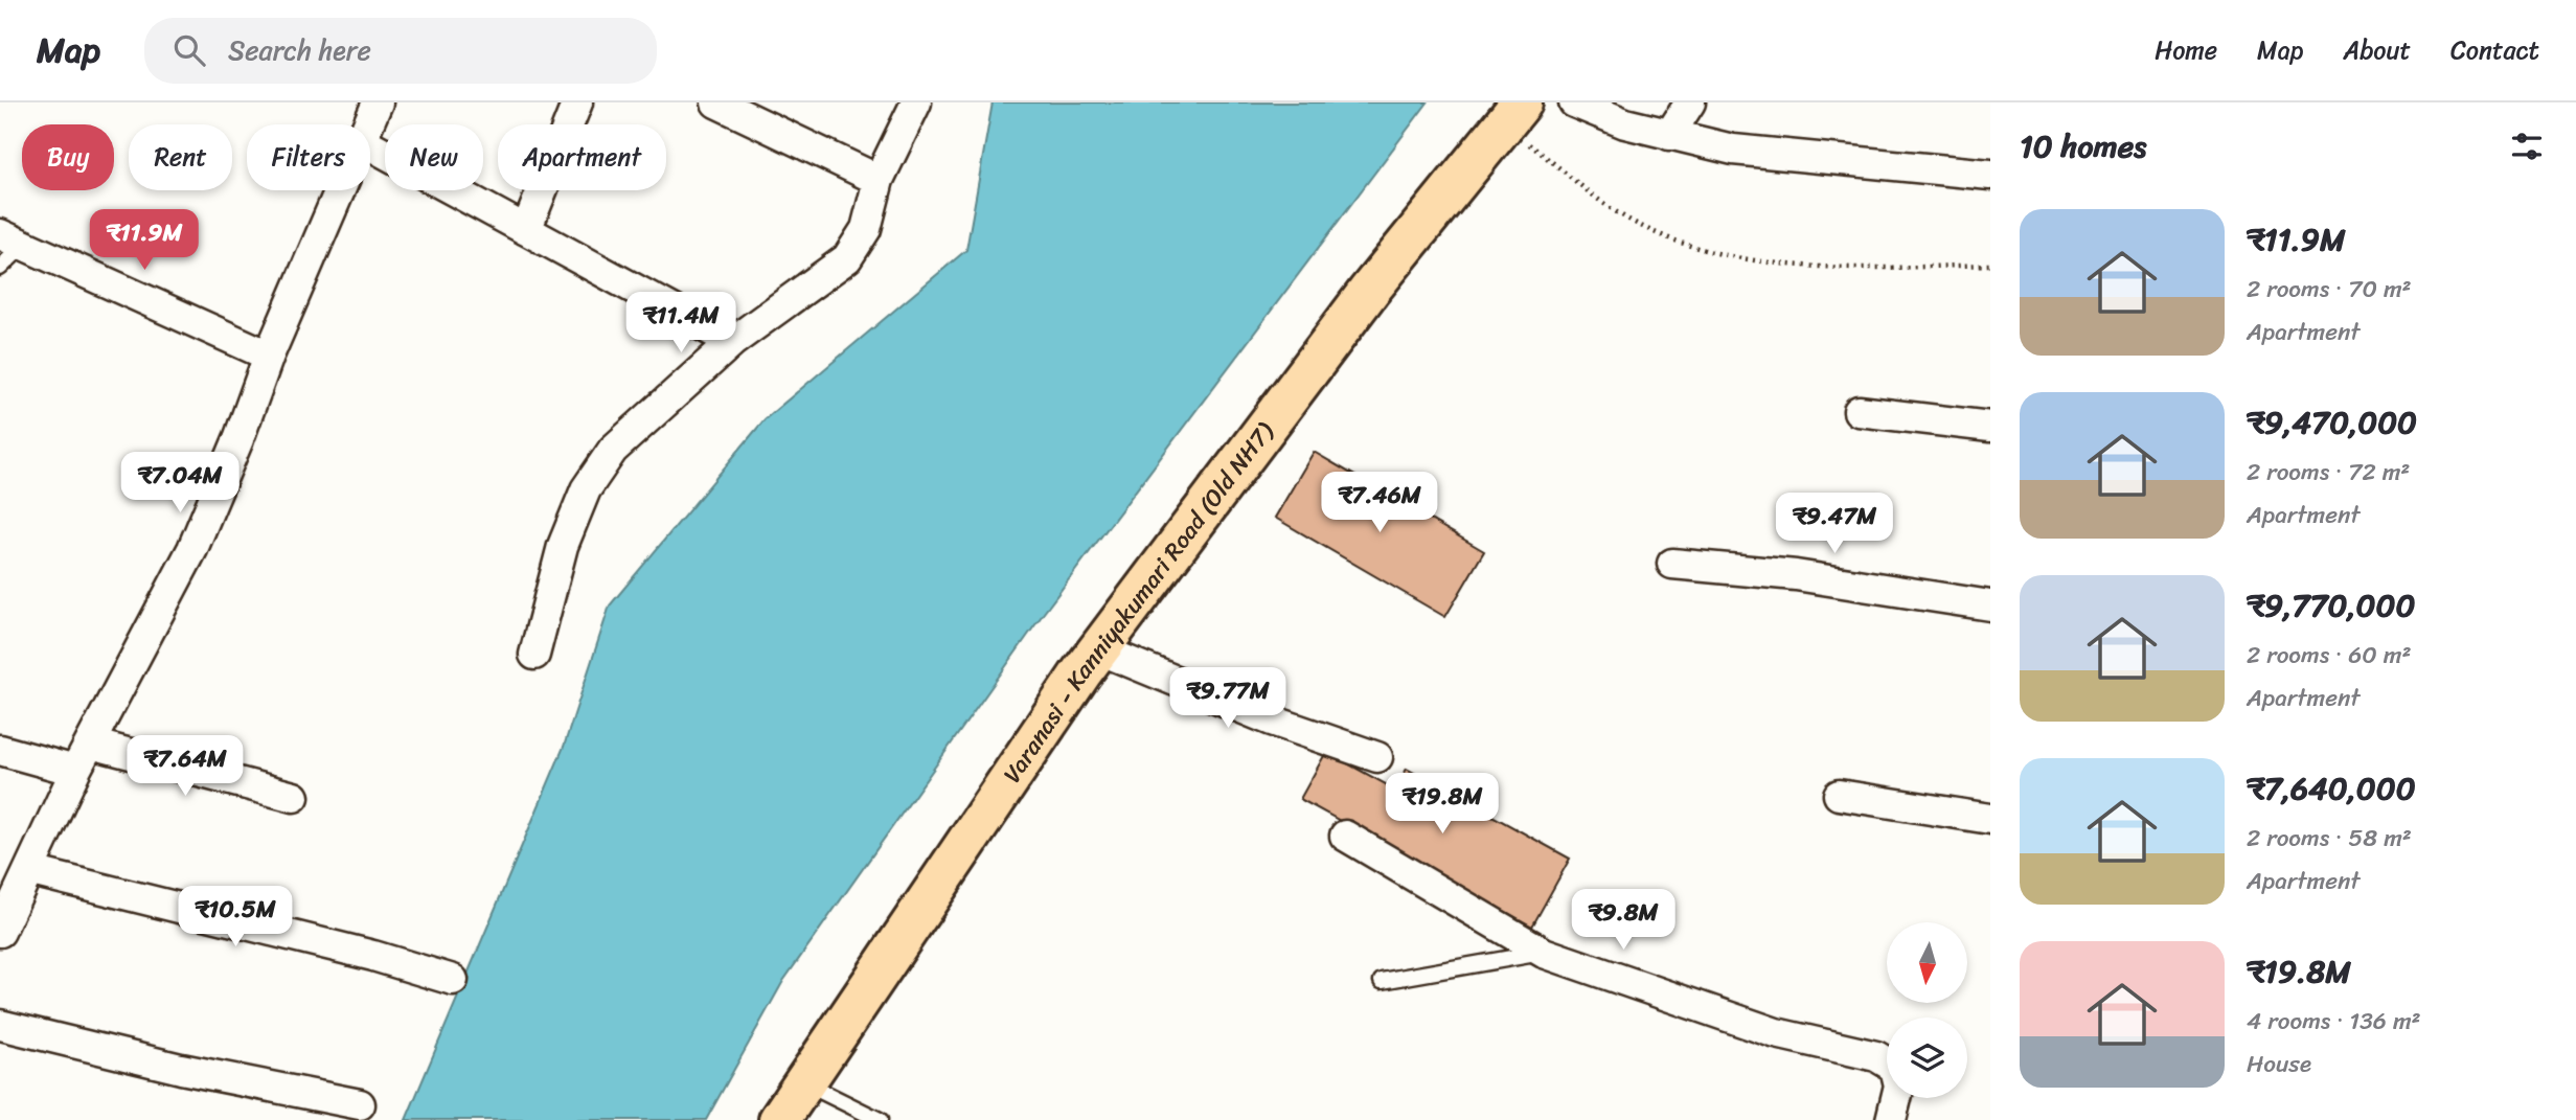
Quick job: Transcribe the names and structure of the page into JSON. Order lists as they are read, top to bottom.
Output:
{
  "streets": {
    "main road": ["Varanasi - Kanniyakumari Road (Old NH7)"]
  },
  "north": "bottom",
  "page": {
    "header": "Map",
    "search": "Search here",
    "nav": [
      "Home",
      "Map",
      "About",
      "Contact"
    ],
    "heading": "10 homes",
    "chip": [
      "Buy",
      "Rent",
      "Filters",
      "New",
      "Apartment"
    ],
    "list": [
      {
        "name": "₹11.9M",
        "note": "2 rooms · 70 m² · Apartment"
      },
      {
        "name": "₹9,470,000",
        "note": "2 rooms · 72 m² · Apartment"
      },
      {
        "name": "₹9,770,000",
        "note": "2 rooms · 60 m² · Apartment"
      },
      {
        "name": "₹7,640,000",
        "note": "2 rooms · 58 m² · Apartment"
      },
      {
        "name": "₹19.8M",
        "note": "4 rooms · 136 m² · House"
      }
    ],
    "price": [
      "₹11.9M",
      "₹11.4M",
      "₹7.04M",
      "₹7.46M",
      "₹9.47M",
      "₹9.77M",
      "₹7.64M",
      "₹19.8M",
      "₹10.5M",
      "₹9.8M"
    ]
  }
}
